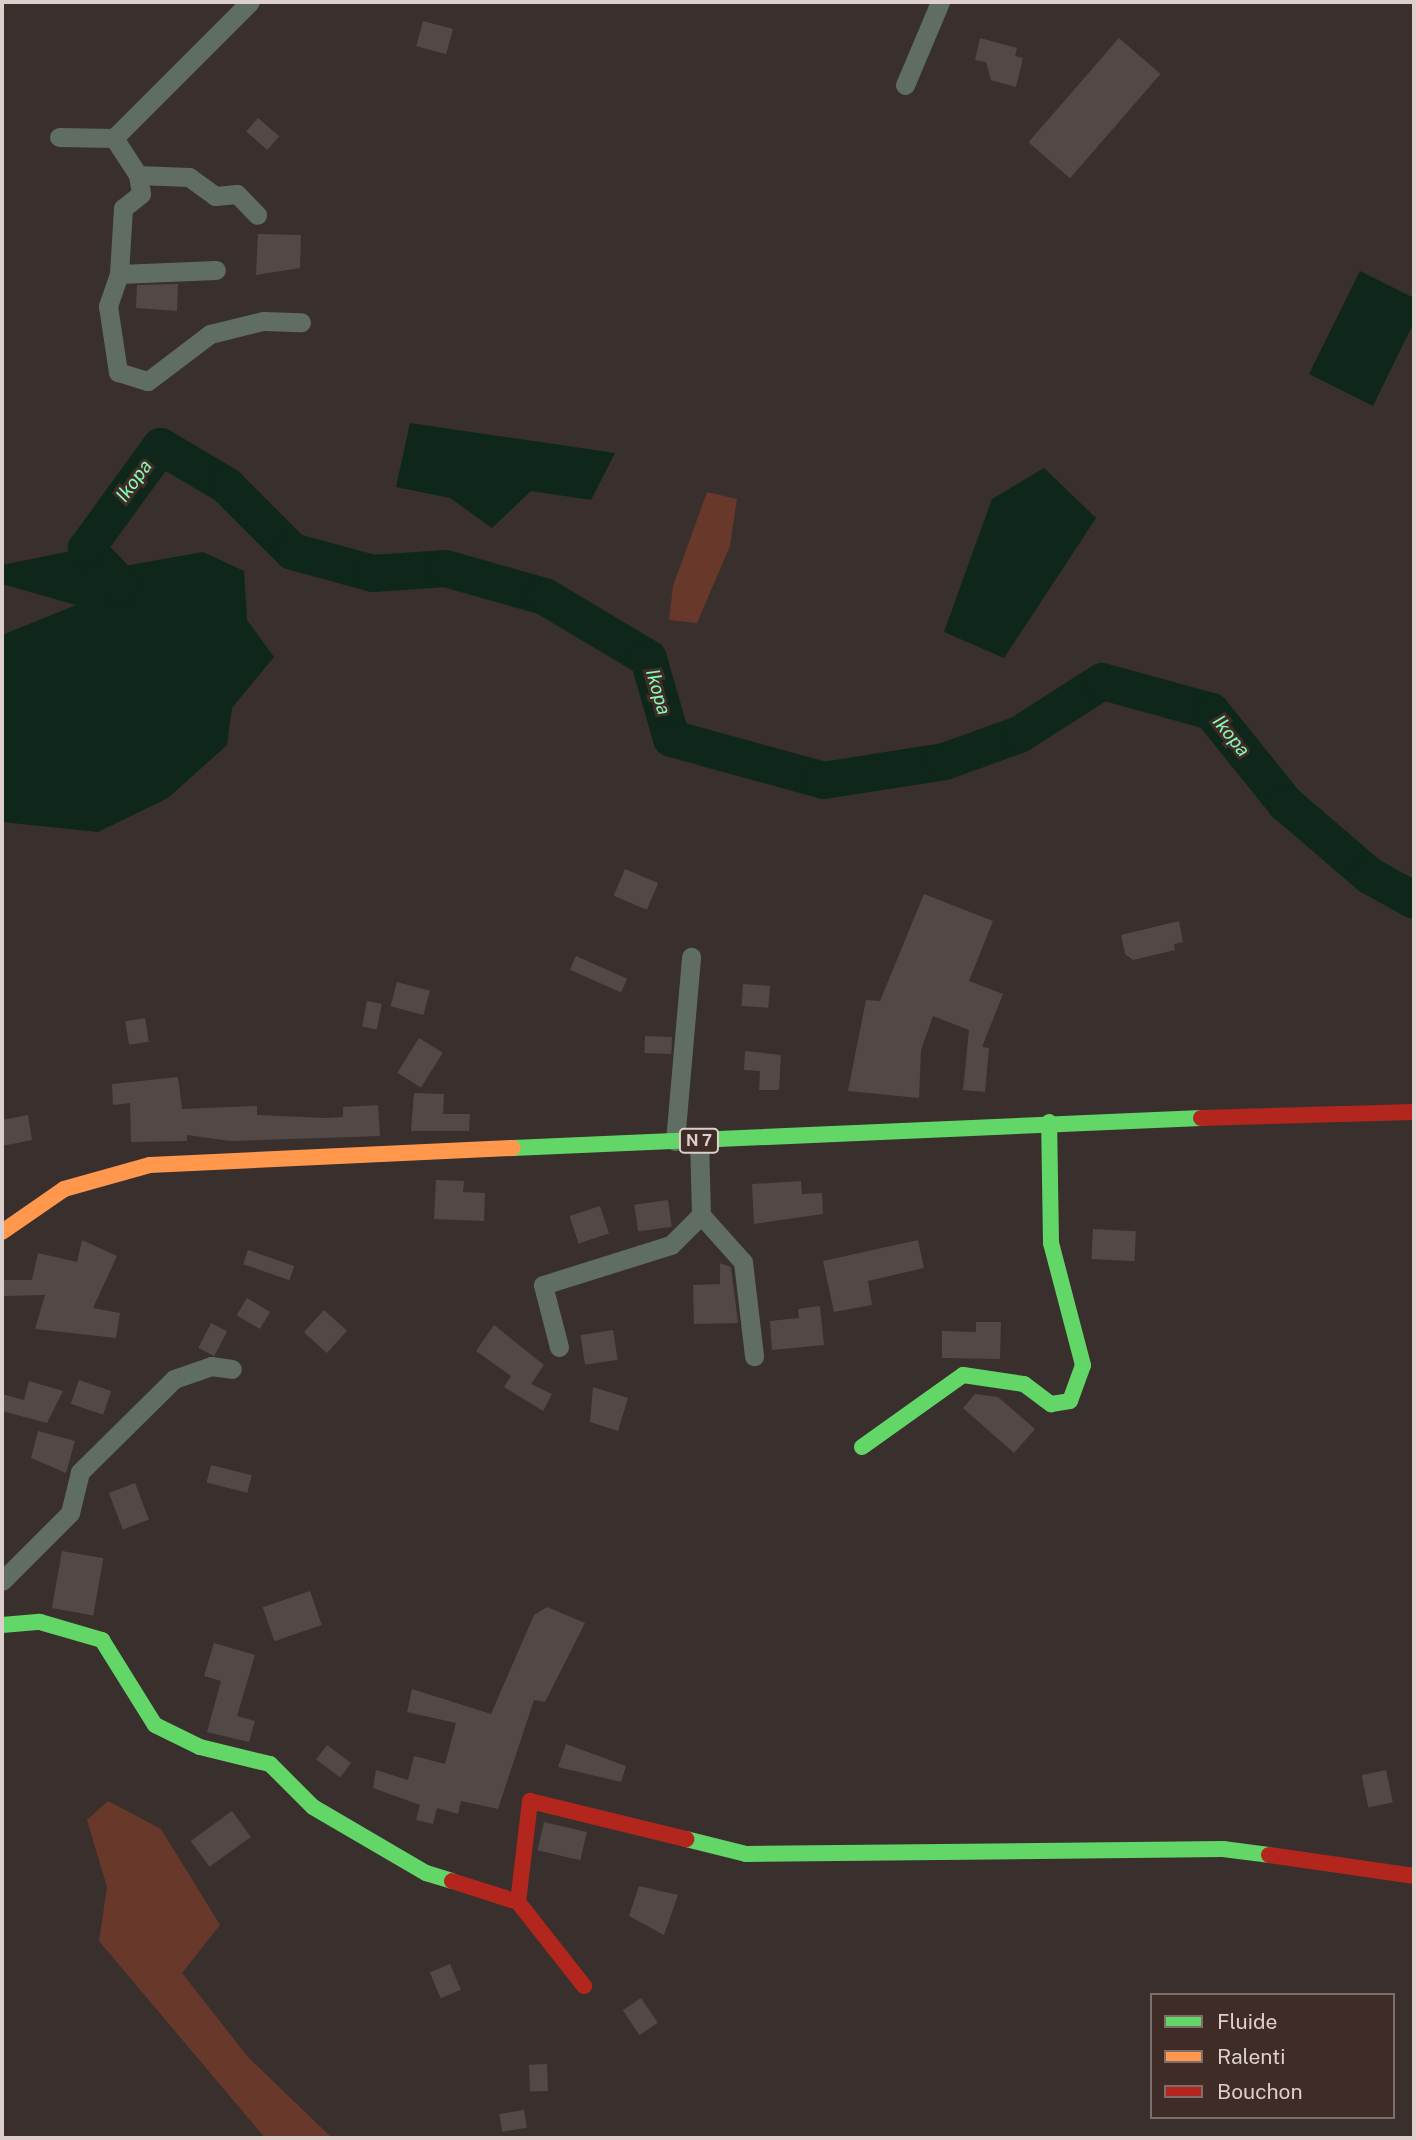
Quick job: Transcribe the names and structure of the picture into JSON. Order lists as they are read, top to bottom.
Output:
{
  "streets": {
    "street": ["N 7"]
  },
  "water": ["Ikopa"],
  "legend": ["Fluide", "Ralenti", "Bouchon"]
}
